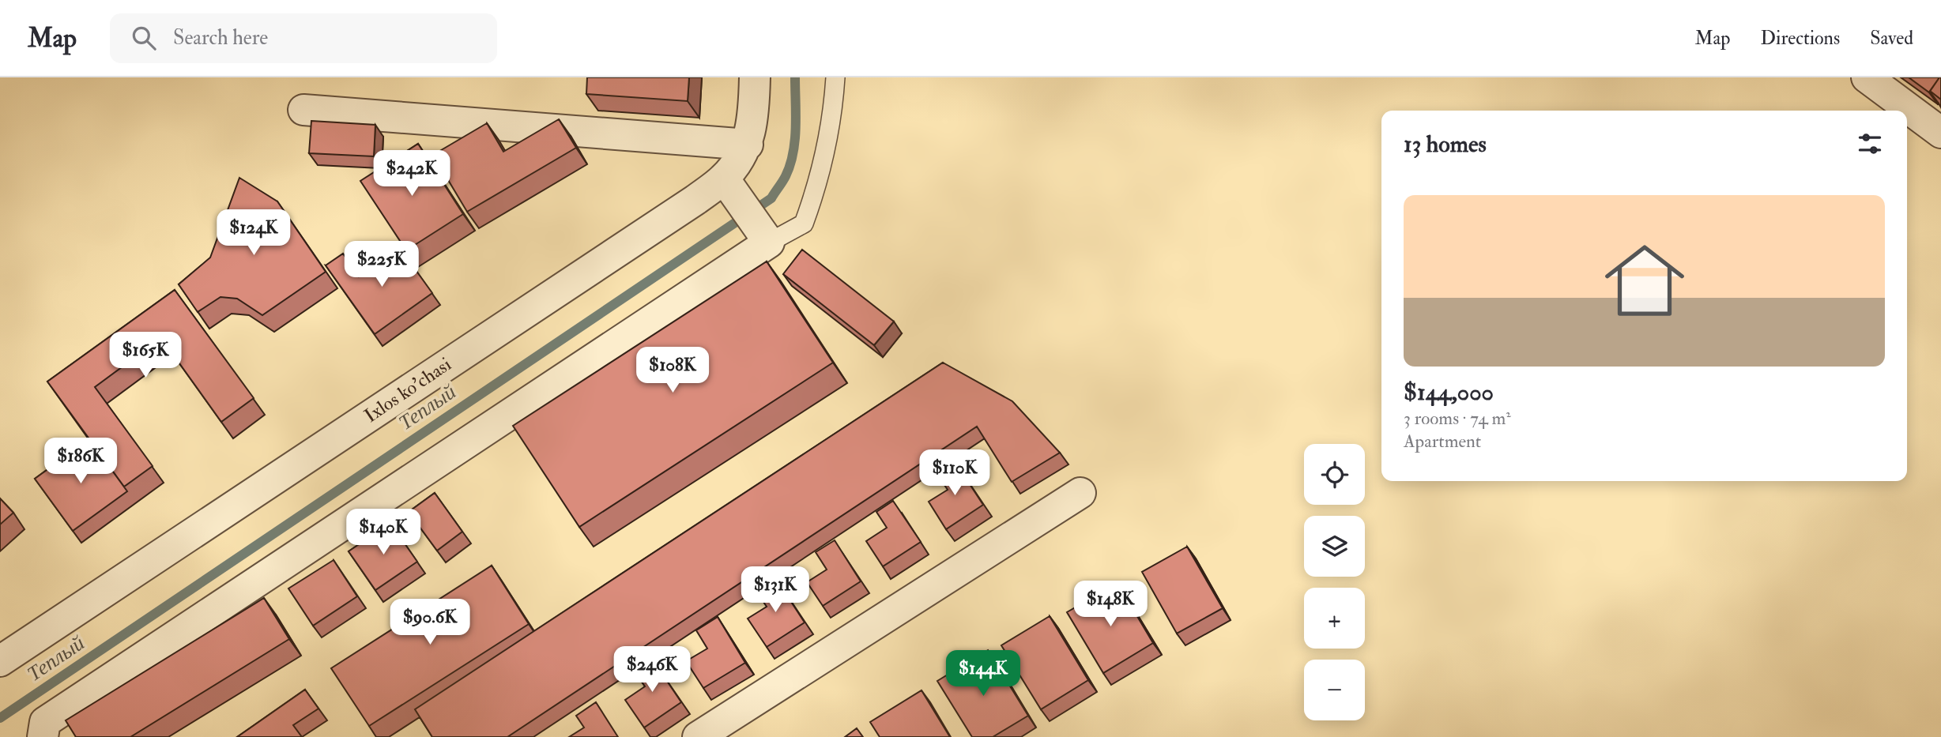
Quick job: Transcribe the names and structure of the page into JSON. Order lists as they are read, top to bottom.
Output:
{
  "streets": {
    "street": ["Ixlos ko'chasi"]
  },
  "water": ["Теплый"],
  "page": {
    "header": "Map",
    "search": "Search here",
    "nav": ["Map", "Directions", "Saved"],
    "heading": "13 homes",
    "price": [
      "$242K",
      "$124K",
      "$225K",
      "$165K",
      "$108K",
      "$186K",
      "$110K",
      "$140K",
      "$131K",
      "$148K",
      "$90.6K",
      "$246K",
      "$144K"
    ],
    "list": [
      {
        "name": "$144,000",
        "note": "3 rooms · 74 m² · Apartment"
      }
    ],
    "map_buttons": ["+", "−"]
  }
}
